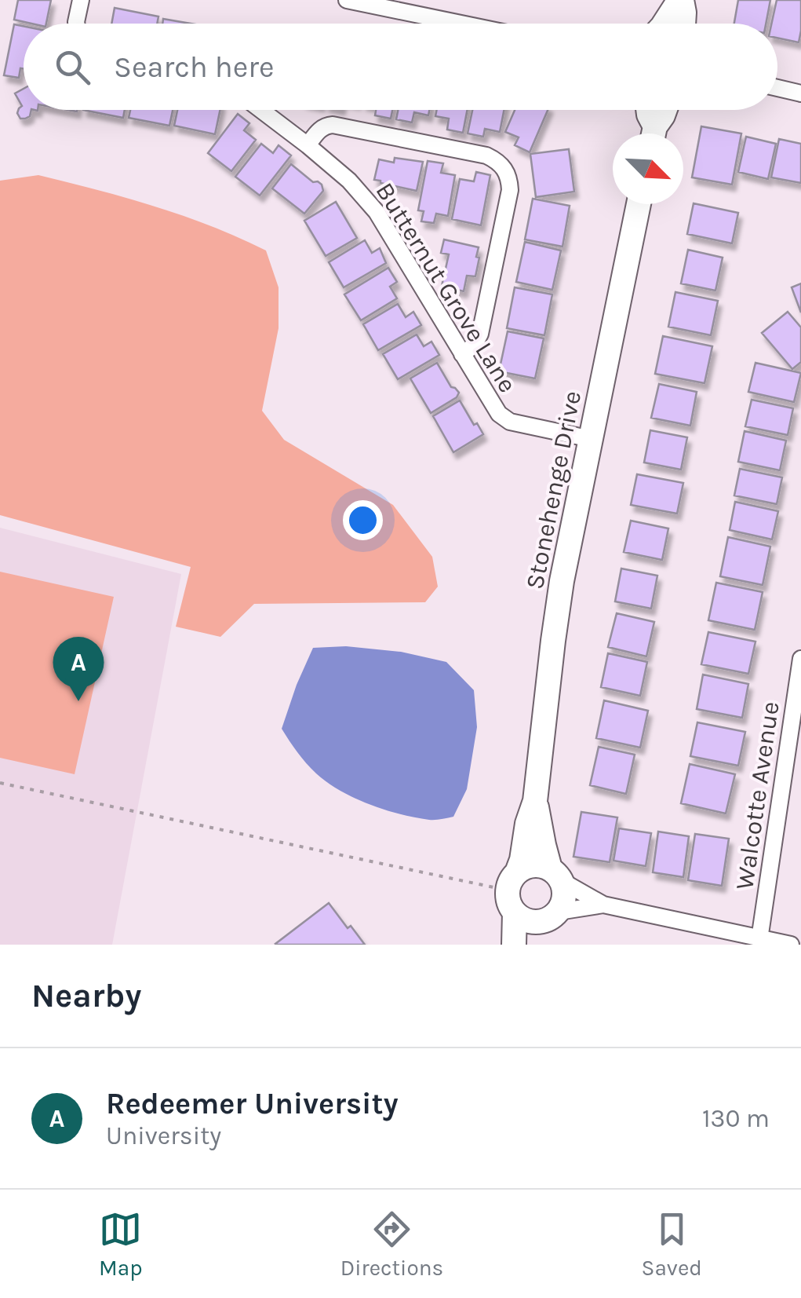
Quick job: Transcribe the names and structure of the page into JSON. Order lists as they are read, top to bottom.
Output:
{
  "streets": {
    "street": ["Butternut Grove Lane", "Stonehenge Drive", "Walcotte Avenue"]
  },
  "crossings": [
    ["Butternut Grove Lane", "Stonehenge Drive"]
  ],
  "north": "bottom right",
  "page": {
    "search": "Search here",
    "pins": "A",
    "heading": "Nearby",
    "list": [
      {
        "mark": "A",
        "name": "Redeemer University",
        "note": "University",
        "value": "130 m"
      }
    ],
    "nav": ["Map", "Directions", "Saved"]
  }
}
